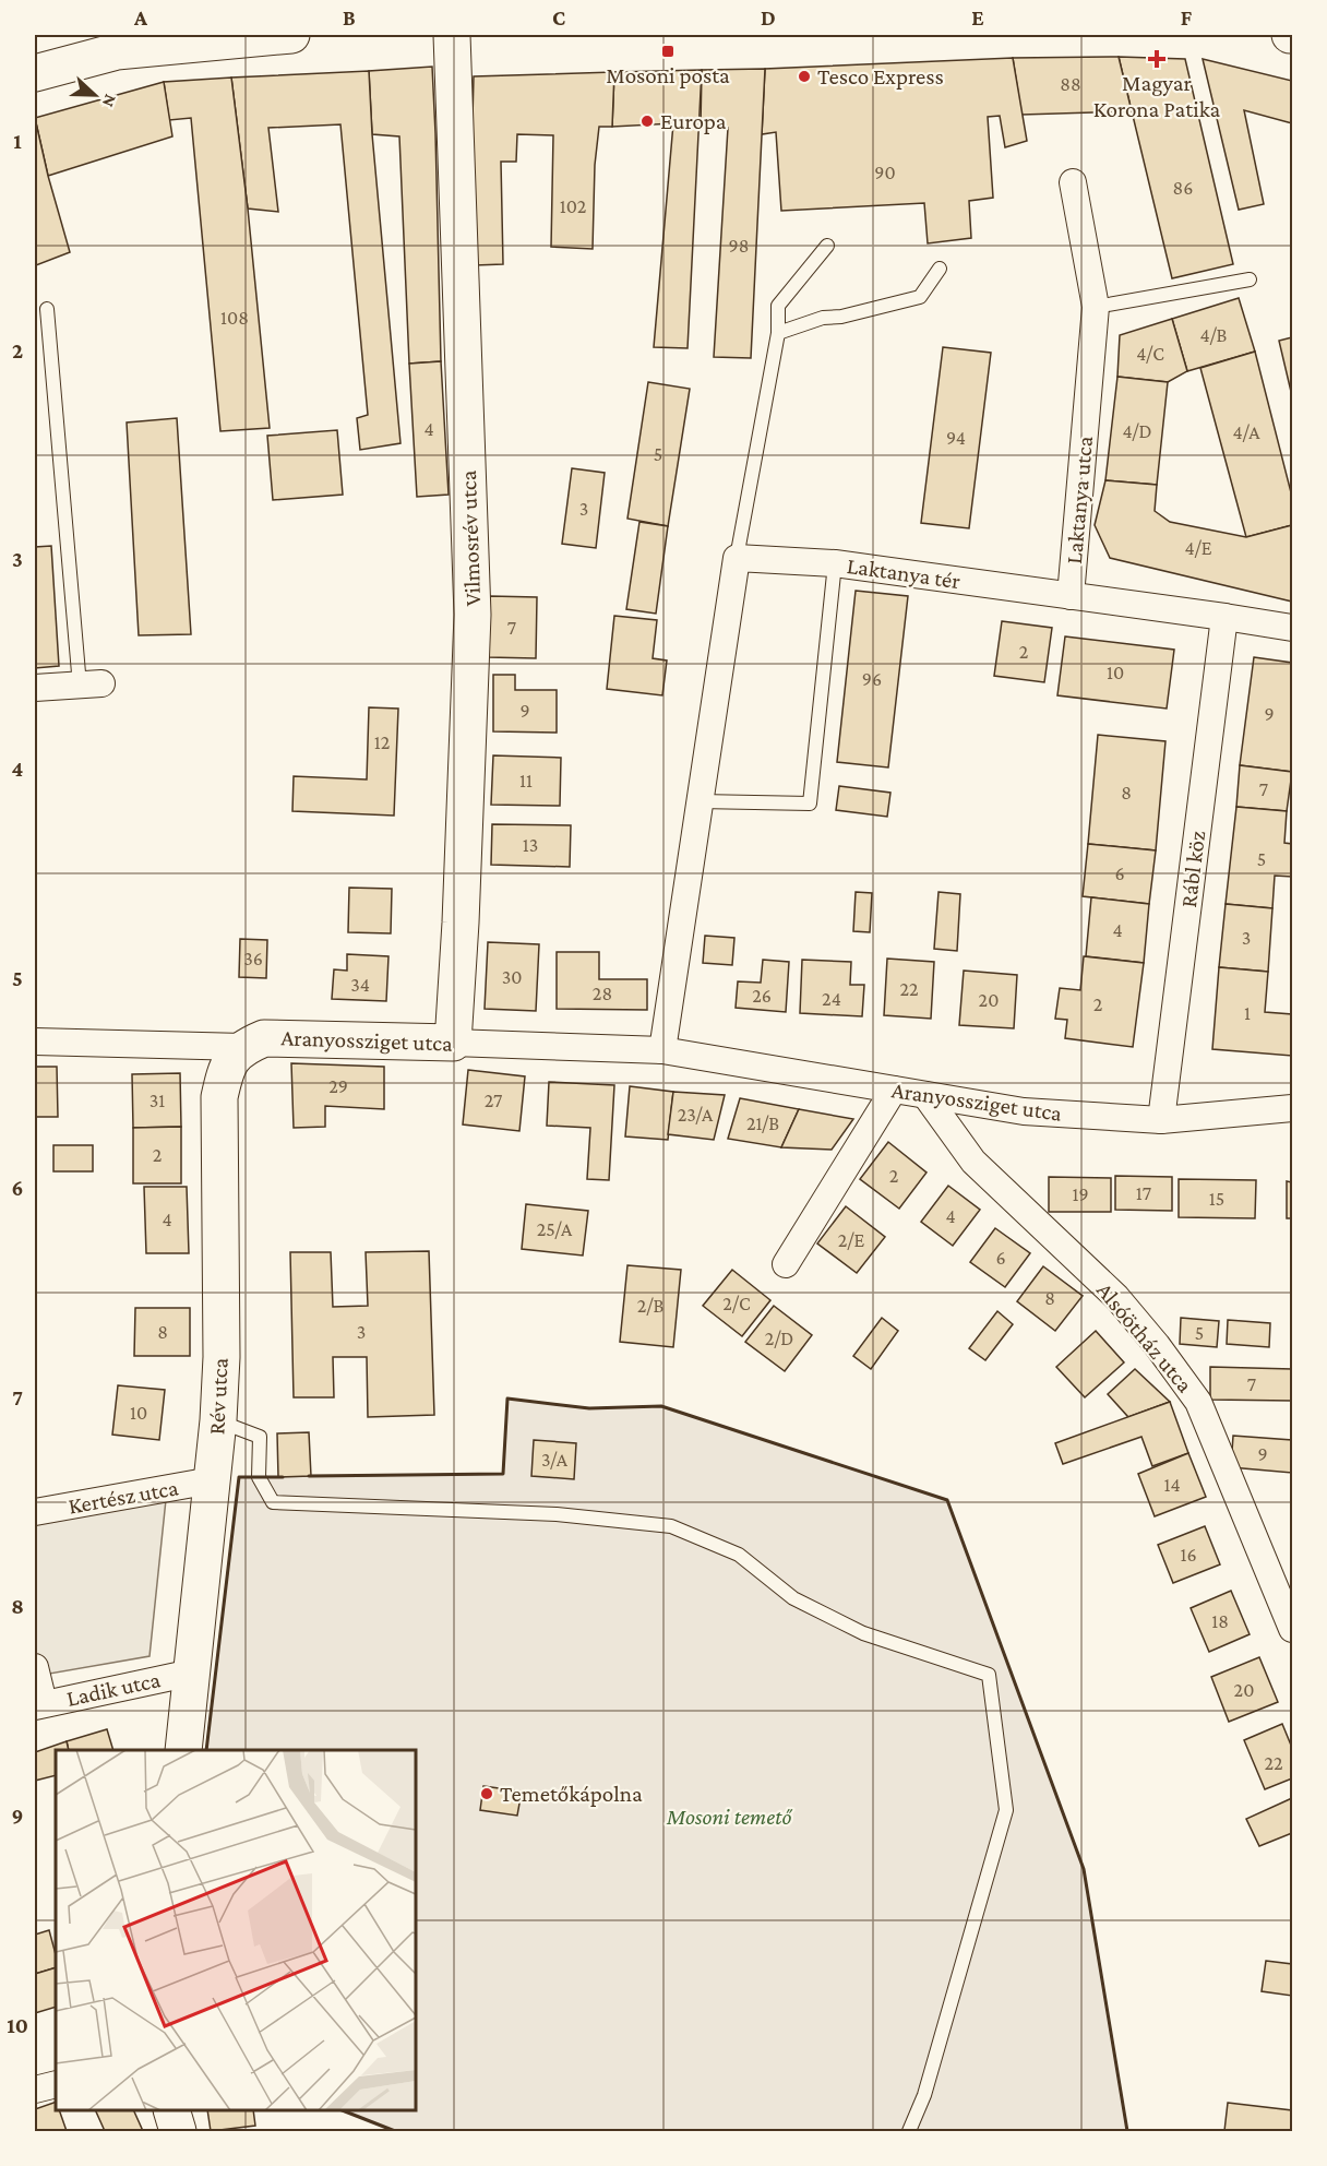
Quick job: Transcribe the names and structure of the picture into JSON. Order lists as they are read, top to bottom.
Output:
{
  "streets": {
    "main road": ["Vilmosrév utca", "Aranyossziget utca", "Rév utca"],
    "street": [
      "Laktanya utca",
      "Laktanya tér",
      "Rábl köz",
      "Alsóötház utca",
      "Kertész utca",
      "Ladik utca"
    ]
  },
  "crossings": [
    ["Laktanya utca", "Laktanya tér"],
    ["Laktanya utca", "Rábl köz"],
    ["Vilmosrév utca", "Aranyossziget utca"],
    ["Rábl köz", "Aranyossziget utca"],
    ["Aranyossziget utca", "Alsóötház utca"],
    ["Aranyossziget utca", "Rév utca"],
    ["Rév utca", "Kertész utca"],
    ["Rév utca", "Ladik utca"]
  ],
  "parks": ["Mosoni temető"],
  "places": {
    "transit": ["Mosoni posta"],
    "health": ["Magyar Korona Patika"],
    "other": ["Tesco Express", "Europa", "Temetőkápolna"]
  },
  "house_numbers": [
    "88",
    "90",
    "86",
    "102",
    "98",
    "108",
    "4/B",
    "4/C",
    "4",
    "4/D",
    "4/A",
    "94",
    "5",
    "3",
    "4/E",
    "7",
    "2",
    "10",
    "96",
    "9",
    "9",
    "12",
    "11",
    "7",
    "8",
    "13",
    "5",
    "6",
    "4",
    "3",
    "36",
    "30",
    "34",
    "22",
    "28",
    "26",
    "24",
    "20",
    "2",
    "1",
    "29",
    "31",
    "27",
    "23/A",
    "21/B",
    "2",
    "2",
    "17",
    "19",
    "15",
    "4",
    "4",
    "25/A",
    "2/E",
    "6",
    "8",
    "2/C",
    "2/B",
    "8",
    "3",
    "5",
    "2/D",
    "7",
    "10",
    "9",
    "3/A",
    "14",
    "16",
    "18",
    "20",
    "22"
  ],
  "north": "right",
  "grid": {
    "columns": [
      "A",
      "B",
      "C",
      "D",
      "E",
      "F"
    ],
    "rows": [
      "1",
      "2",
      "3",
      "4",
      "5",
      "6",
      "7",
      "8",
      "9",
      "10"
    ]
  }
}
